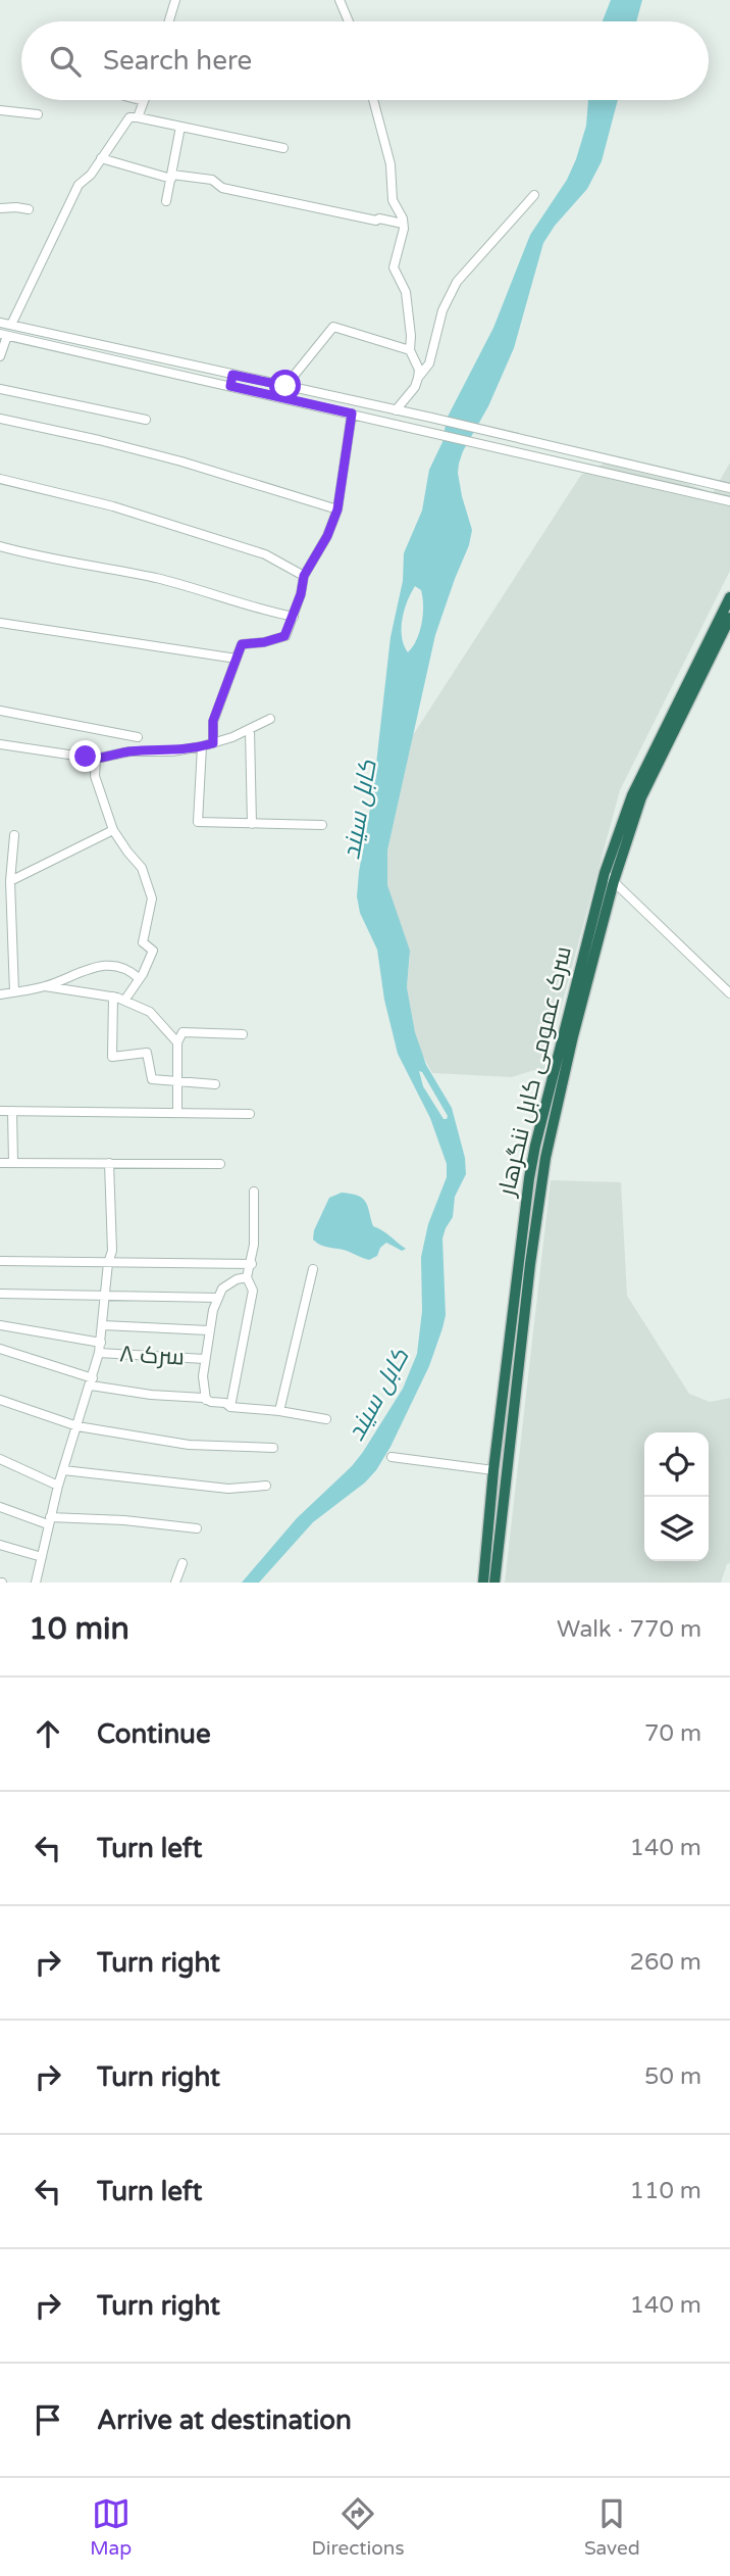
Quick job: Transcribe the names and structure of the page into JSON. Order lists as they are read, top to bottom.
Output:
{
  "streets": {
    "highway": ["سرک عمومی کابل ننگرهار"],
    "street": ["سرک ۸"]
  },
  "water": ["کابل سيند"],
  "page": {
    "search": "Search here",
    "heading": ["10 min", "Walk · 770 m"],
    "list": [
      ["Continue", "70 m"],
      ["Turn left", "140 m"],
      ["Turn right", "260 m"],
      ["Turn right", "50 m"],
      ["Turn left", "110 m"],
      ["Turn right", "140 m"],
      "Arrive at destination"
    ],
    "nav": ["Map", "Directions", "Saved"]
  }
}
